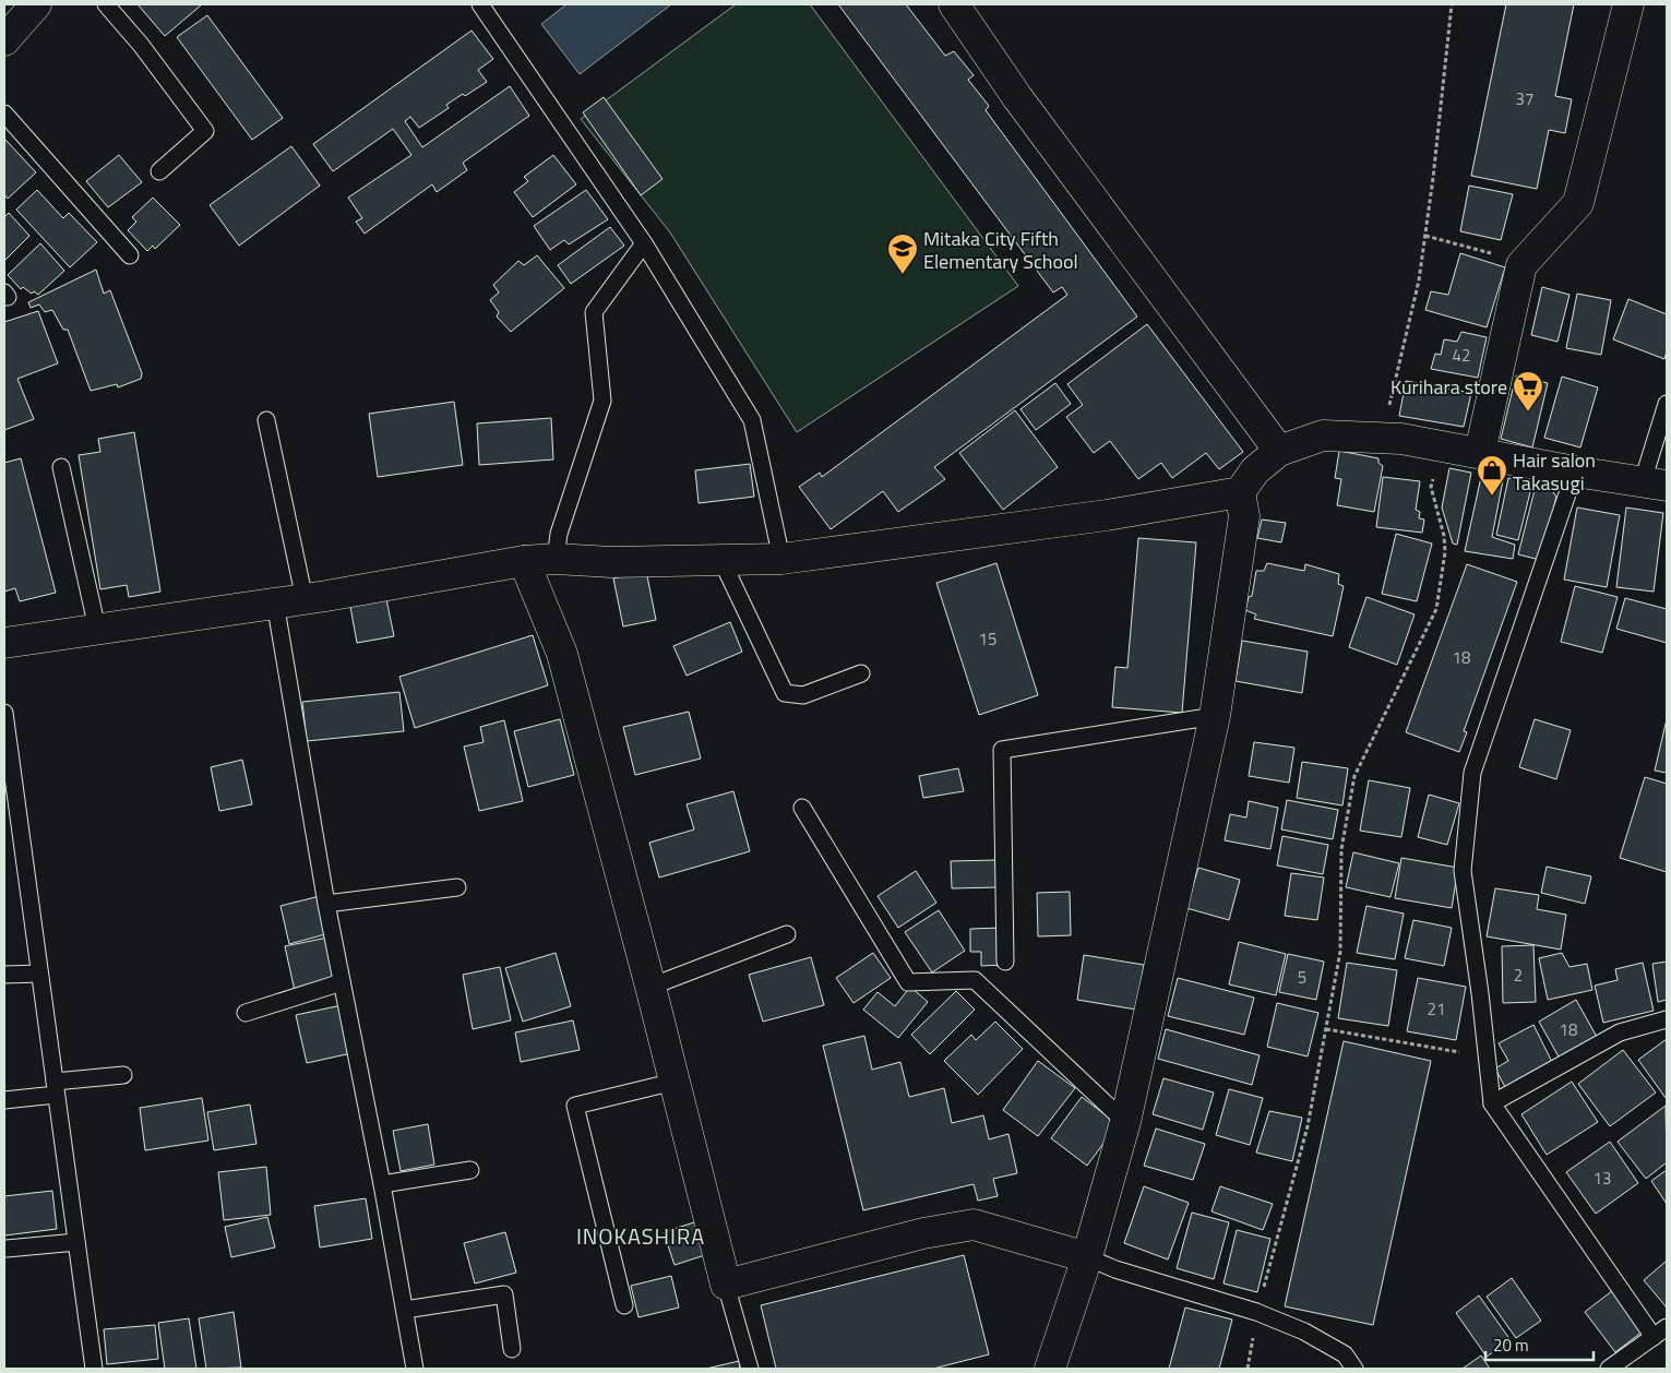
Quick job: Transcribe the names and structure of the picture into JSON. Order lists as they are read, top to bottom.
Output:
{
  "districts": ["INOKASHIRA"],
  "places": {
    "school or university": ["Mitaka City Fifth Elementary School"],
    "supermarket": ["Kurihara store"],
    "shop": ["Hair salon Takasugi"]
  },
  "house_numbers": [
    "37",
    "42",
    "15",
    "18",
    "2",
    "5",
    "21",
    "18",
    "13"
  ],
  "scale_bar": "20 m"
}
